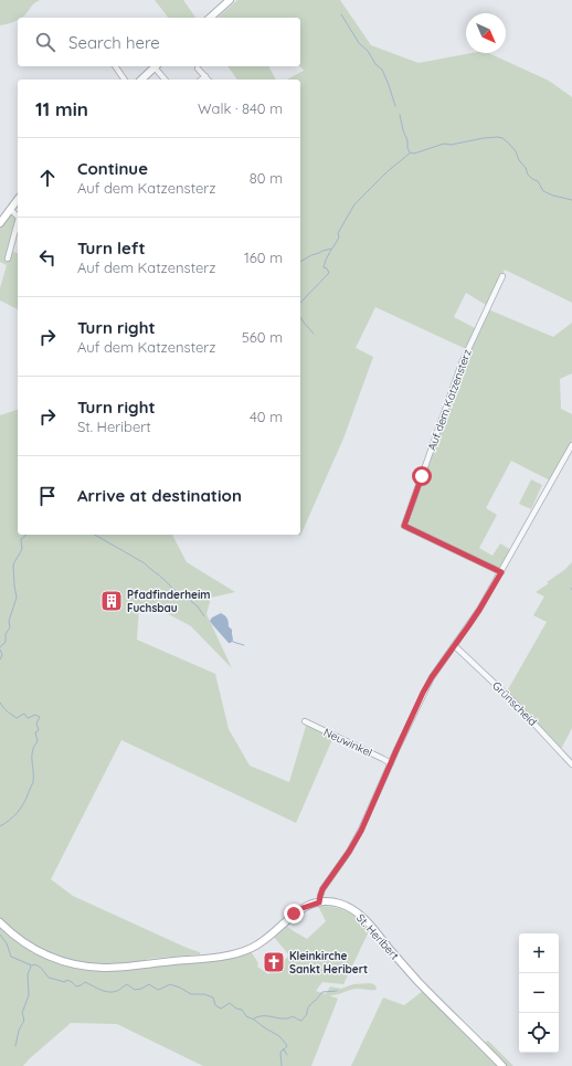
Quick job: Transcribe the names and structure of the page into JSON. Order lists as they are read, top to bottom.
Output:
{
  "streets": {
    "street": [
      "Auf dem Katzensterz",
      "Grünscheid",
      "Neuwinkel",
      "St. Heribert"
    ]
  },
  "places": {
    "building": ["Pfadfinderheim Fuchsbau"],
    "church": ["Kleinkirche Sankt Heribert"]
  },
  "north": "bottom right",
  "page": {
    "search": "Search here",
    "heading": ["11 min", "Walk · 840 m"],
    "list": [
      ["Continue", "Auf dem Katzensterz", "80 m"],
      ["Turn left", "Auf dem Katzensterz", "160 m"],
      ["Turn right", "Auf dem Katzensterz", "560 m"],
      ["Turn right", "St. Heribert", "40 m"],
      "Arrive at destination"
    ],
    "map_buttons": ["+", "−"]
  }
}
